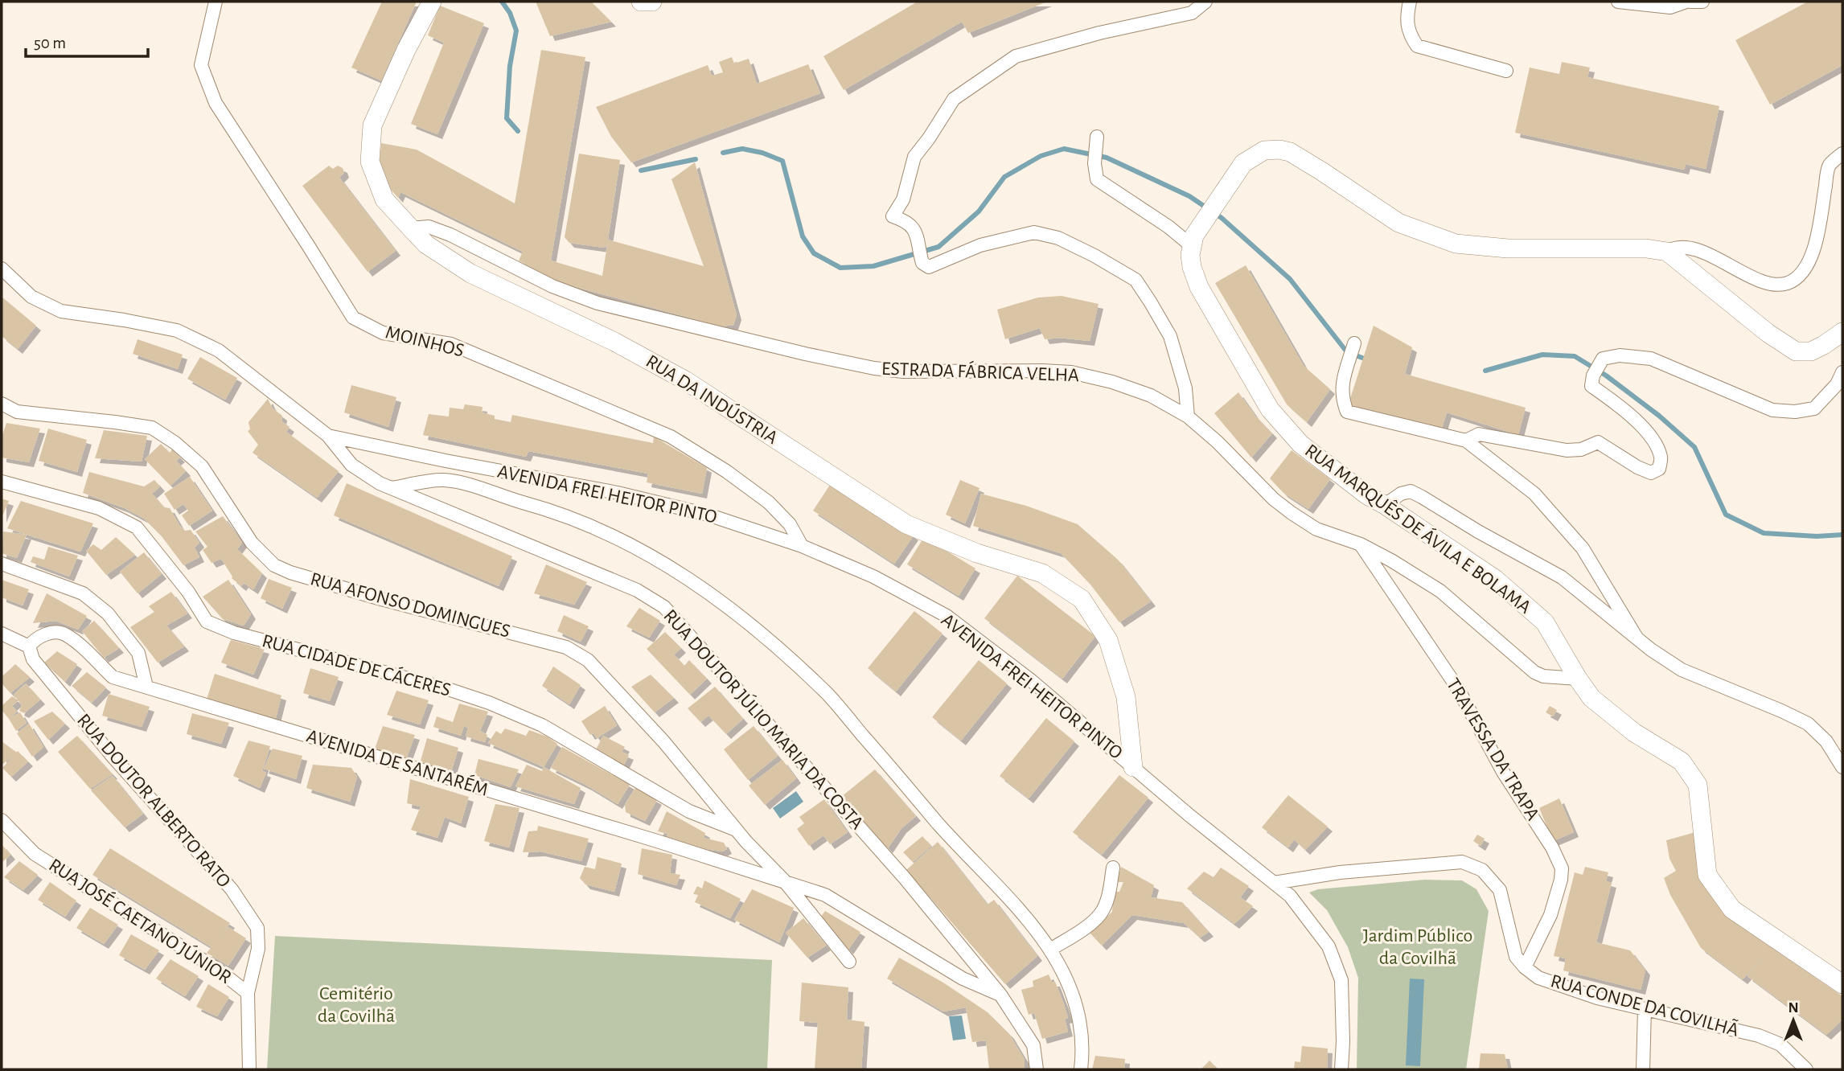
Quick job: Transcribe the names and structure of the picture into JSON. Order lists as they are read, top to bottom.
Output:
{
  "streets": {
    "main road": ["RUA DA INDÚSTRIA", "RUA MARQUÊS DE ÁVILA E BOLAMA"],
    "street": [
      "MOINHOS",
      "ESTRADA FÁBRICA VELHA",
      "AVENIDA FREI HEITOR PINTO",
      "RUA AFONSO DOMINGUES",
      "RUA CIDADE DE CÁCERES",
      "RUA DOUTOR JÚLIO MARIA DA COSTA",
      "TRAVESSA DA TRAPA",
      "AVENIDA DE SANTARÉM",
      "RUA DOUTOR ALBERTO RATO",
      "RUA JOSÉ CAETANO JÚNIOR",
      "RUA CONDE DA COVILHÃ"
    ]
  },
  "crossings": [
    ["MOINHOS", "AVENIDA FREI HEITOR PINTO"],
    ["ESTRADA FÁBRICA VELHA", "RUA DA INDÚSTRIA"],
    ["ESTRADA FÁBRICA VELHA", "RUA MARQUÊS DE ÁVILA E BOLAMA"],
    ["ESTRADA FÁBRICA VELHA", "TRAVESSA DA TRAPA"],
    ["RUA DA INDÚSTRIA", "AVENIDA FREI HEITOR PINTO"],
    ["AVENIDA FREI HEITOR PINTO", "RUA DOUTOR JÚLIO MARIA DA COSTA"],
    ["AVENIDA FREI HEITOR PINTO", "RUA CONDE DA COVILHÃ"],
    ["RUA AFONSO DOMINGUES", "RUA CIDADE DE CÁCERES"],
    ["RUA AFONSO DOMINGUES", "AVENIDA DE SANTARÉM"],
    ["RUA DOUTOR JÚLIO MARIA DA COSTA", "AVENIDA DE SANTARÉM"],
    ["TRAVESSA DA TRAPA", "RUA CONDE DA COVILHÃ"],
    ["AVENIDA DE SANTARÉM", "RUA DOUTOR ALBERTO RATO"],
    ["RUA DOUTOR ALBERTO RATO", "RUA JOSÉ CAETANO JÚNIOR"]
  ],
  "parks": ["Jardim Público da Covilhã", "Cemitério da Covilhã"],
  "scale_bar": "50 m",
  "north": "top"
}
